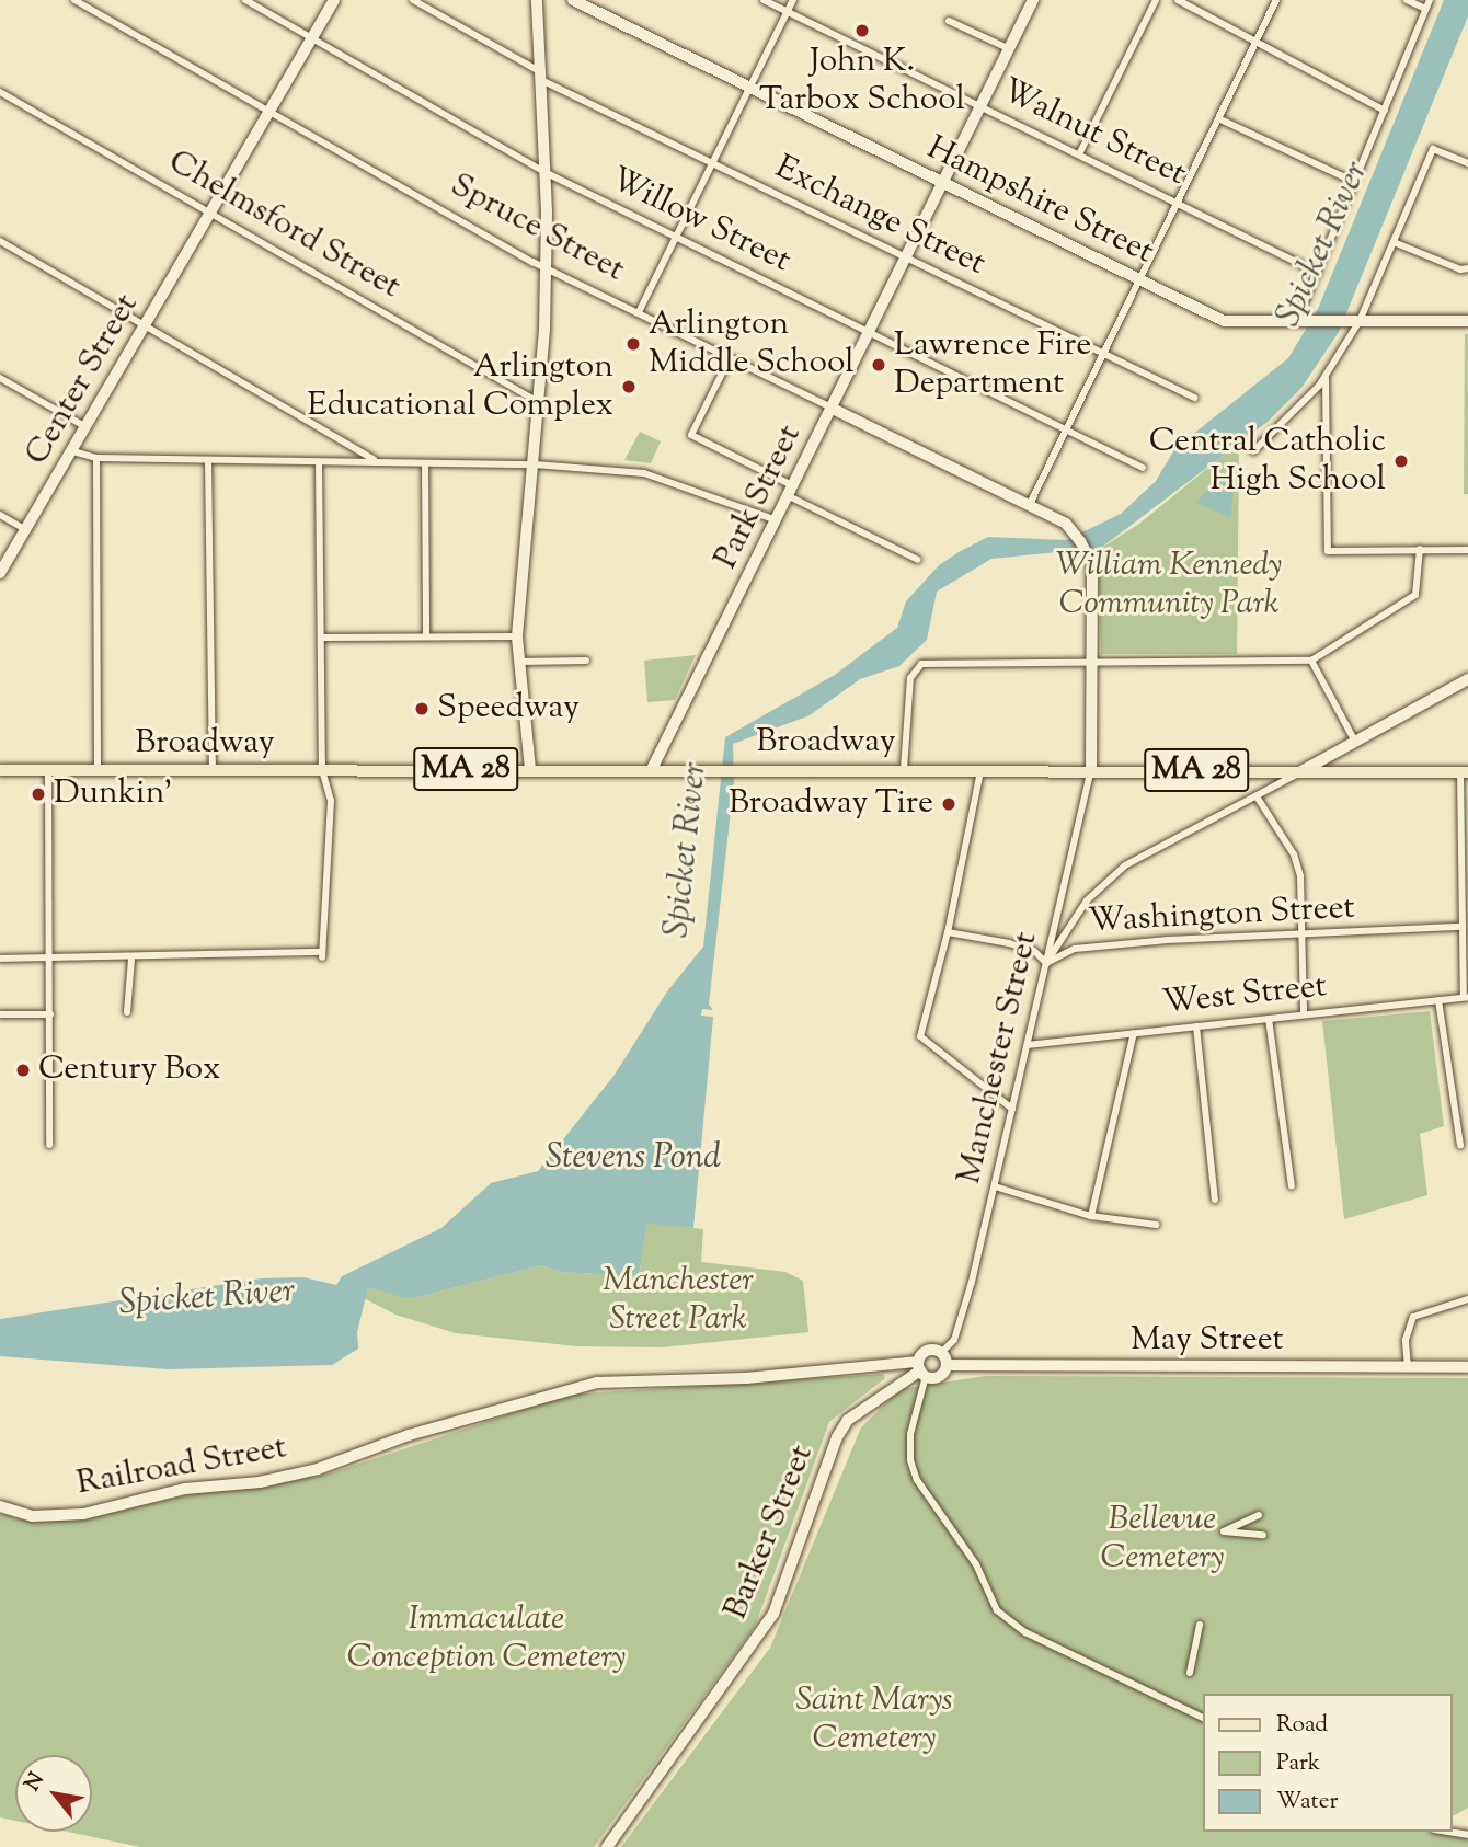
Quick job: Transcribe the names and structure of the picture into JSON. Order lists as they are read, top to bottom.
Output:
{
  "streets": {
    "main road": ["Broadway", "MA 28"],
    "street": [
      "Walnut Street",
      "Hampshire Street",
      "Exchange Street",
      "Willow Street",
      "Chelmsford Street",
      "Spruce Street",
      "Center Street",
      "Park Street",
      "Washington Street",
      "West Street",
      "Manchester Street",
      "May Street",
      "Railroad Street",
      "Barker Street"
    ]
  },
  "crossings": [
    ["Walnut Street", "Park Street"],
    ["Hampshire Street", "Park Street"],
    ["Exchange Street", "Park Street"],
    ["Willow Street", "Center Street"],
    ["Willow Street", "Park Street"],
    ["Chelmsford Street", "Center Street"],
    ["Spruce Street", "Center Street"],
    ["Spruce Street", "Park Street"],
    ["Park Street", "Broadway"],
    ["Broadway", "Manchester Street"],
    ["Washington Street", "Manchester Street"],
    ["West Street", "Manchester Street"],
    ["Railroad Street", "Barker Street"]
  ],
  "water": ["Spicket River", "Stevens Pond"],
  "parks": [
    "William Kennedy Community Park",
    "Manchester Street Park",
    "Bellevue Cemetery",
    "Immaculate Conception Cemetery",
    "Saint Marys Cemetery"
  ],
  "places": [
    "John K. Tarbox School",
    "Arlington Middle School",
    "Lawrence Fire Department",
    "Arlington Educational Complex",
    "Central Catholic High School",
    "Speedway",
    "Dunkin'",
    "Broadway Tire",
    "Century Box"
  ],
  "legend": ["Road", "Park", "Water"],
  "north": "top left"
}
